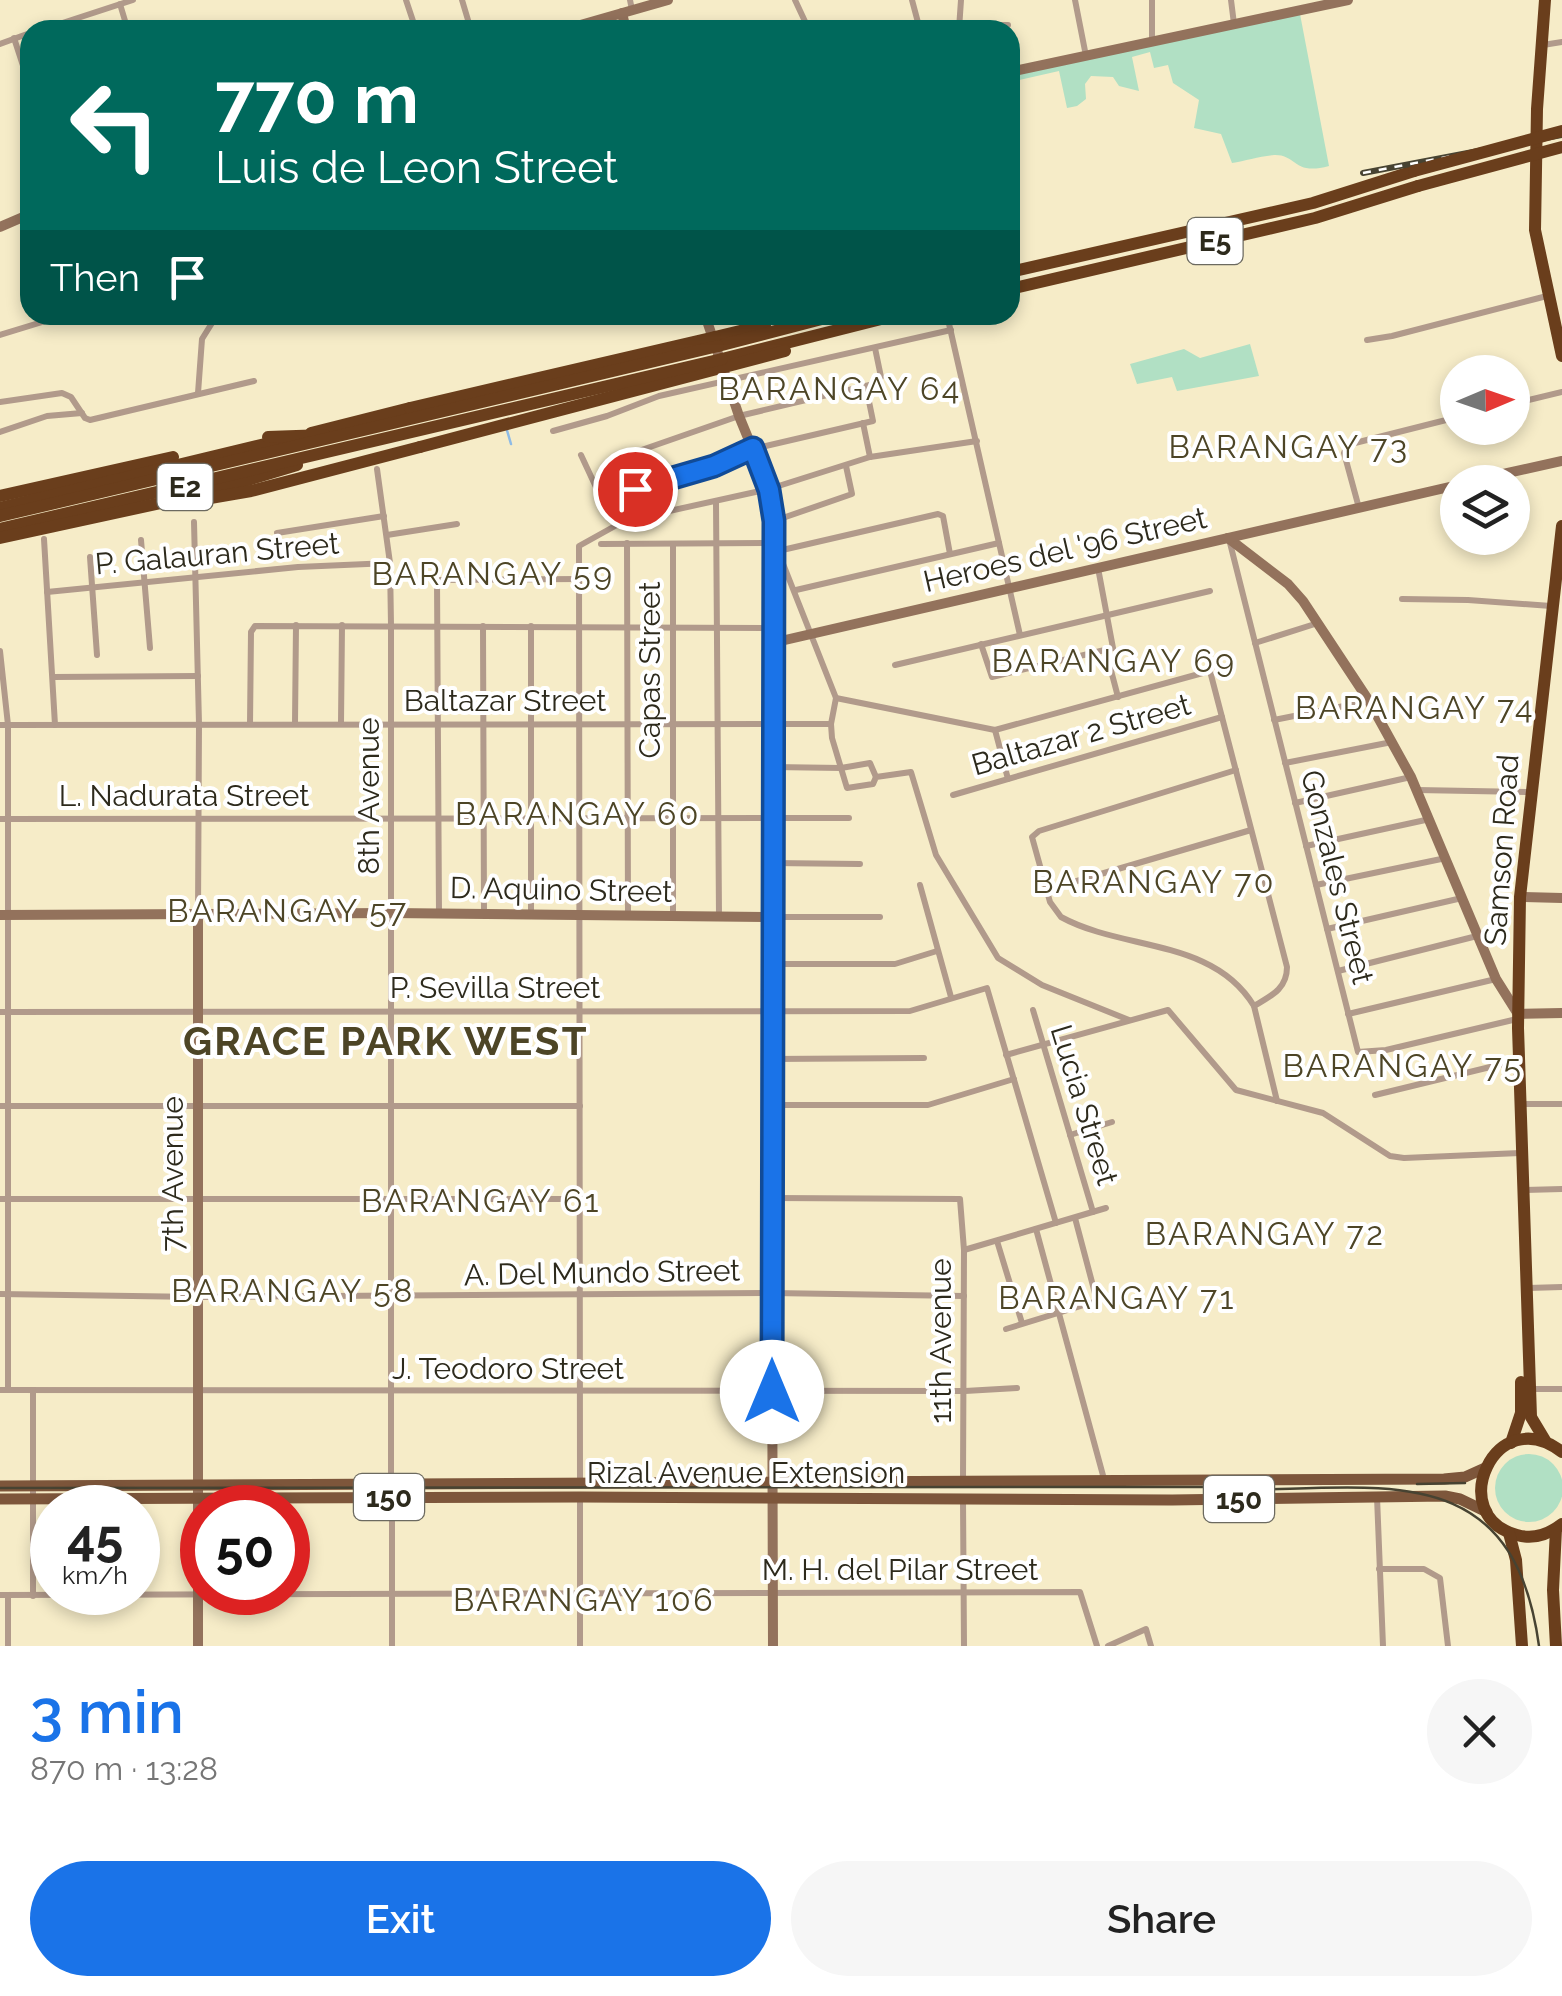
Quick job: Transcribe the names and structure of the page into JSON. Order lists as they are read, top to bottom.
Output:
{
  "streets": {
    "highway": ["E5", "E2", "Samson Road"],
    "main road": ["Rizal Avenue Extension", "150"],
    "street": [
      "Heroes del '96 Street",
      "P. Galauran Street",
      "Capas Street",
      "Baltazar Street",
      "Baltazar 2 Street",
      "L. Nadurata Street",
      "8th Avenue",
      "Gonzales Street",
      "D. Aquino Street",
      "P. Sevilla Street",
      "Lucia Street",
      "7th Avenue",
      "A. Del Mundo Street",
      "11th Avenue",
      "J. Teodoro Street",
      "M. H. del Pilar Street"
    ]
  },
  "crossings": [
    ["Heroes del '96 Street", "Samson Road"],
    ["Heroes del '96 Street", "Gonzales Street"],
    ["P. Galauran Street", "8th Avenue"],
    ["P. Galauran Street", "7th Avenue"],
    ["Capas Street", "Baltazar Street"],
    ["Capas Street", "L. Nadurata Street"],
    ["Capas Street", "D. Aquino Street"],
    ["Baltazar Street", "8th Avenue"],
    ["Baltazar Street", "7th Avenue"],
    ["L. Nadurata Street", "8th Avenue"],
    ["L. Nadurata Street", "7th Avenue"],
    ["8th Avenue", "D. Aquino Street"],
    ["8th Avenue", "P. Sevilla Street"],
    ["8th Avenue", "A. Del Mundo Street"],
    ["8th Avenue", "J. Teodoro Street"],
    ["8th Avenue", "Rizal Avenue Extension"],
    ["8th Avenue", "M. H. del Pilar Street"],
    ["Samson Road", "Gonzales Street"],
    ["D. Aquino Street", "7th Avenue"],
    ["P. Sevilla Street", "7th Avenue"],
    ["7th Avenue", "A. Del Mundo Street"],
    ["7th Avenue", "J. Teodoro Street"],
    ["A. Del Mundo Street", "11th Avenue"],
    ["11th Avenue", "J. Teodoro Street"],
    ["11th Avenue", "Rizal Avenue Extension"]
  ],
  "districts": [
    "BARANGAY 64",
    "BARANGAY 73",
    "BARANGAY 59",
    "BARANGAY 69",
    "BARANGAY 74",
    "BARANGAY 60",
    "BARANGAY 70",
    "BARANGAY 57",
    "GRACE PARK WEST",
    "BARANGAY 75",
    "BARANGAY 61",
    "BARANGAY 72",
    "BARANGAY 58",
    "BARANGAY 71",
    "BARANGAY 106"
  ],
  "north": "right",
  "page": {
    "turn": ["770 m", "Luis de Leon Street"],
    "then": "Then",
    "speed": "45 km/h",
    "limit": "50",
    "heading": ["3 min", "870 m · 13:28"],
    "buttons": ["Exit", "Share"]
  }
}
